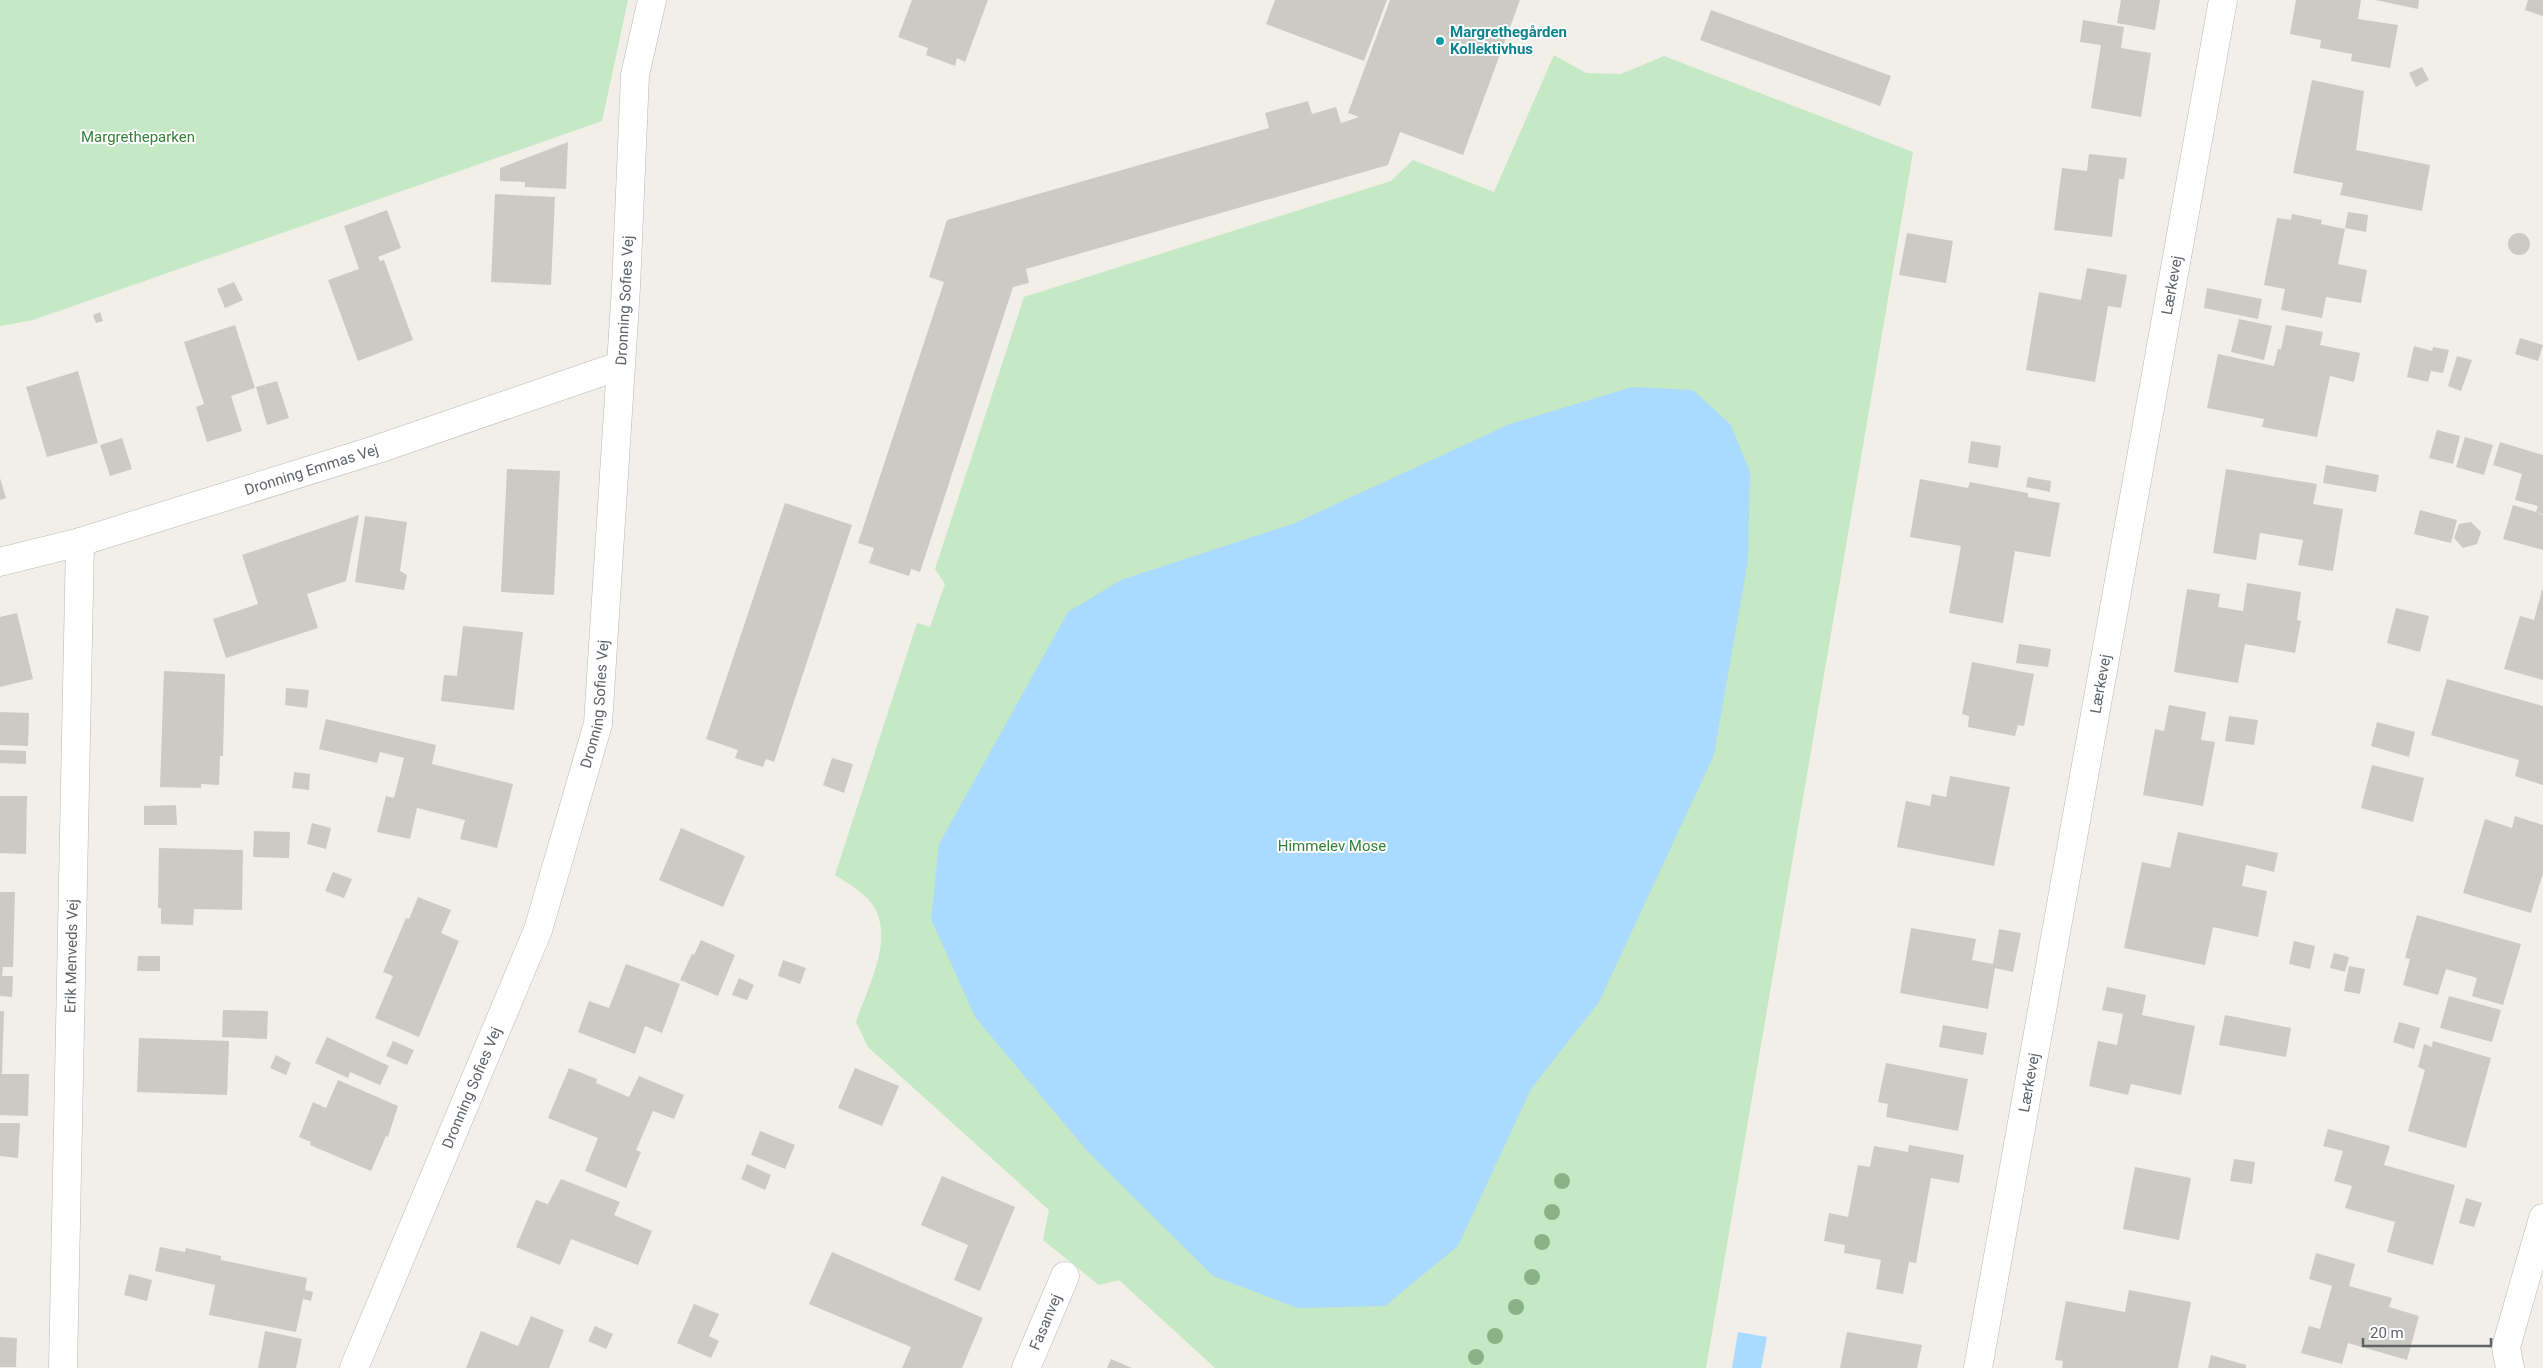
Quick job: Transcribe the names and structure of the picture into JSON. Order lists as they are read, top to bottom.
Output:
{
  "streets": {
    "street": [
      "Lærkevej",
      "Dronning Sofies Vej",
      "Dronning Emmas Vej",
      "Erik Menveds Vej",
      "Fasanvej"
    ]
  },
  "crossings": [
    ["Dronning Sofies Vej", "Dronning Emmas Vej"],
    ["Dronning Emmas Vej", "Erik Menveds Vej"]
  ],
  "parks": ["Margretheparken", "Himmelev Mose"],
  "places": ["Margrethegården Kollektivhus"],
  "scale_bar": "20 m"
}
